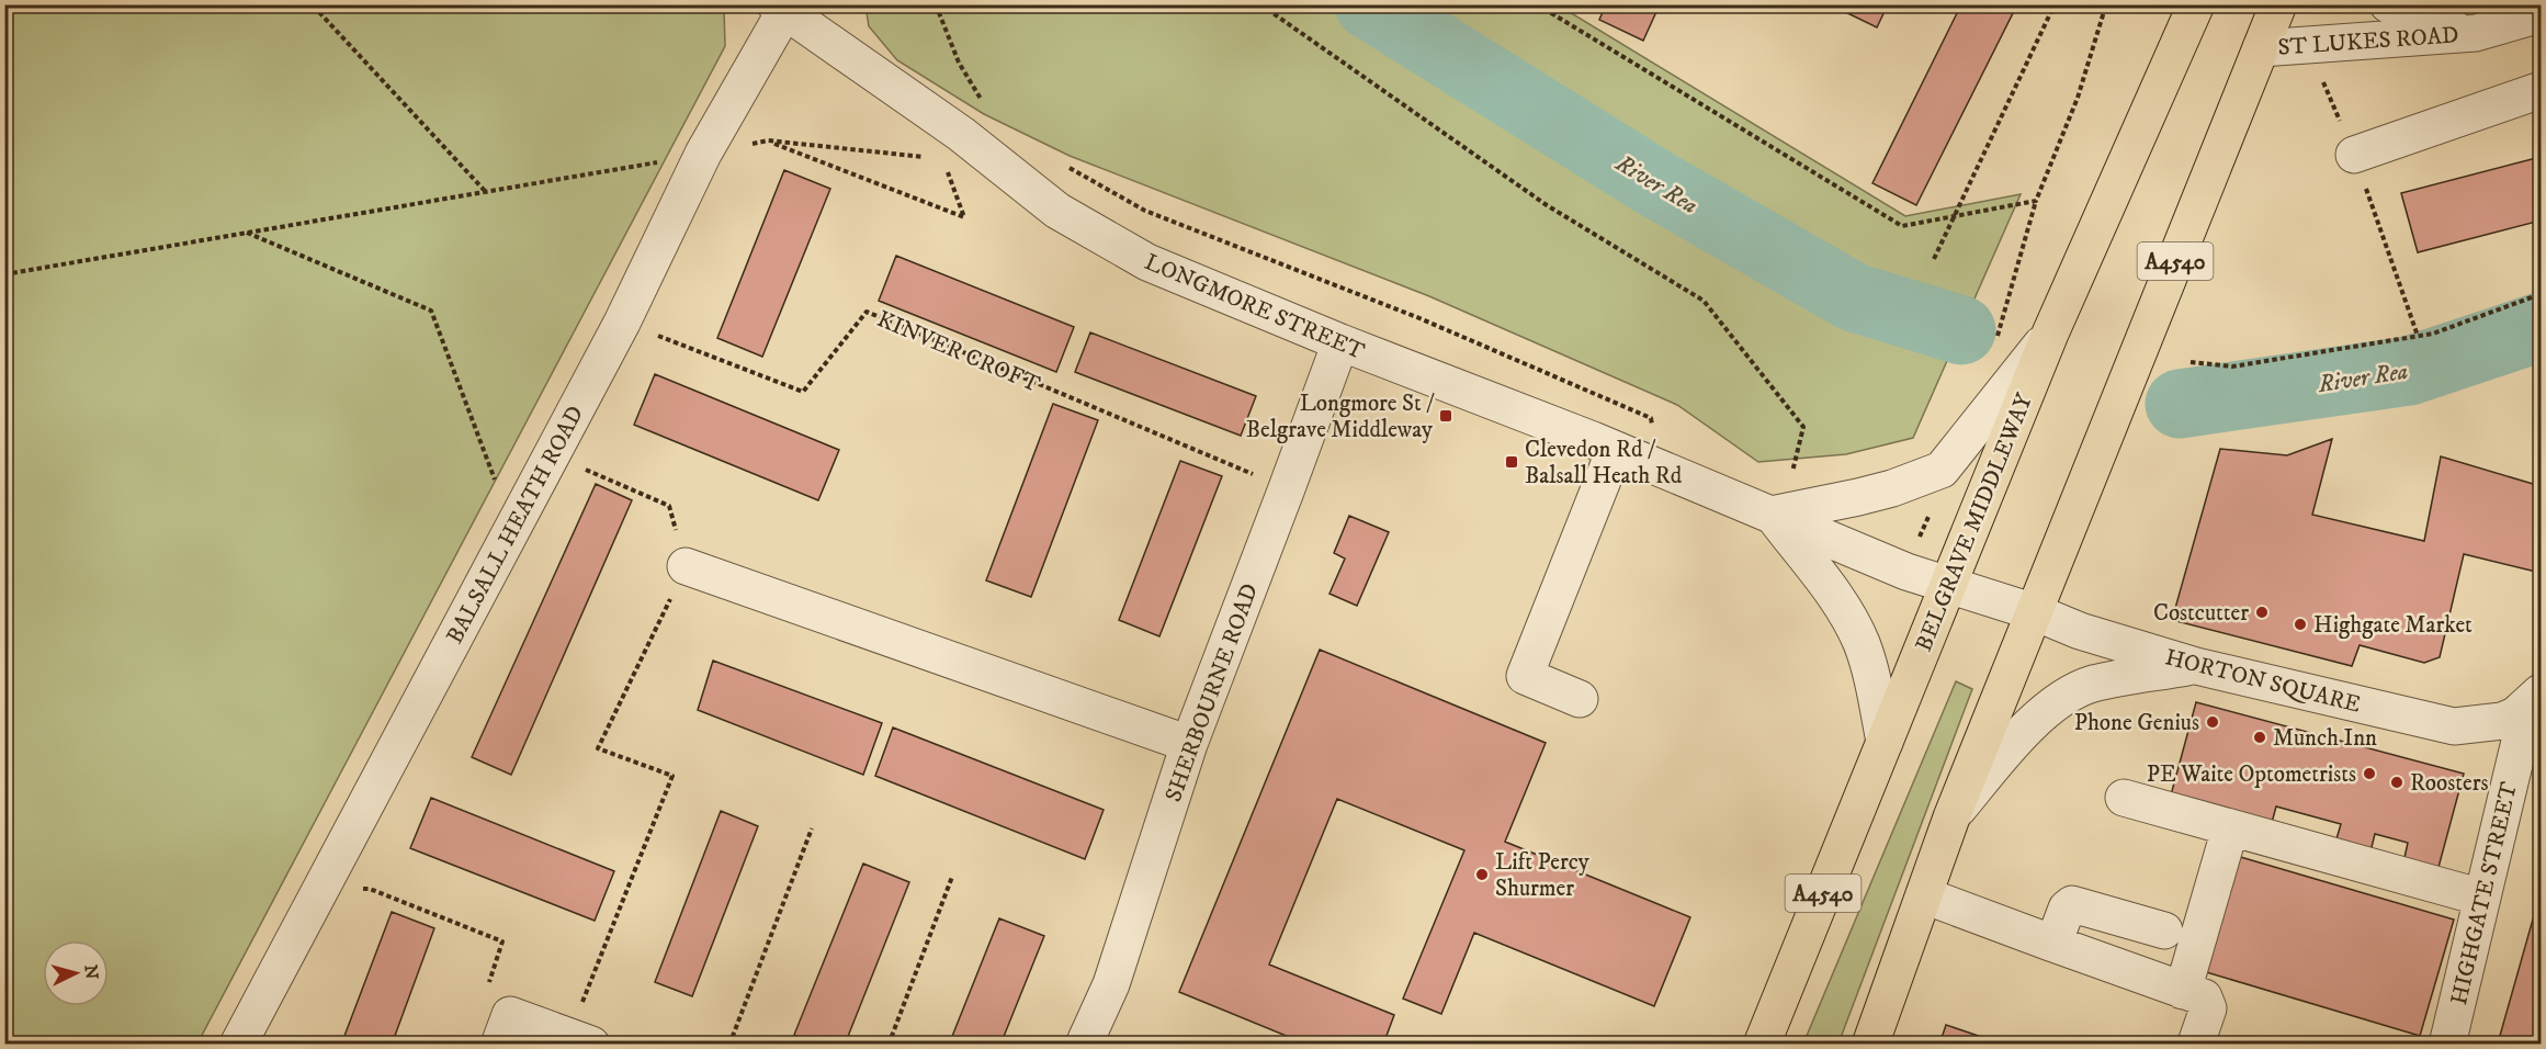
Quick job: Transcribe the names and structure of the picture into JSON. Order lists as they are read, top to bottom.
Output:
{
  "streets": {
    "highway": ["A4540", "BELGRAVE MIDDLEWAY"],
    "street": [
      "ST LUKES ROAD",
      "LONGMORE STREET",
      "BALSALL HEATH ROAD",
      "HORTON SQUARE",
      "SHERBOURNE ROAD",
      "HIGHGATE STREET"
    ],
    "path": ["KINVER CROFT"]
  },
  "crossings": [
    ["ST LUKES ROAD", "A4540"],
    ["A4540", "HORTON SQUARE"],
    ["LONGMORE STREET", "BELGRAVE MIDDLEWAY"],
    ["LONGMORE STREET", "BALSALL HEATH ROAD"],
    ["LONGMORE STREET", "HORTON SQUARE"],
    ["LONGMORE STREET", "SHERBOURNE ROAD"],
    ["KINVER CROFT", "BALSALL HEATH ROAD"],
    ["KINVER CROFT", "SHERBOURNE ROAD"],
    ["BELGRAVE MIDDLEWAY", "HORTON SQUARE"],
    ["HORTON SQUARE", "HIGHGATE STREET"]
  ],
  "water": ["River Rea"],
  "places": {
    "transit": ["Longmore St / Belgrave Middleway", "Clevedon Rd / Balsall Heath Rd"],
    "other": [
      "Costcutter",
      "Highgate Market",
      "Phone Genius",
      "Munch Inn",
      "PE Waite Optometrists",
      "Roosters",
      "Lift Percy Shurmer"
    ]
  },
  "north": "right"
}
